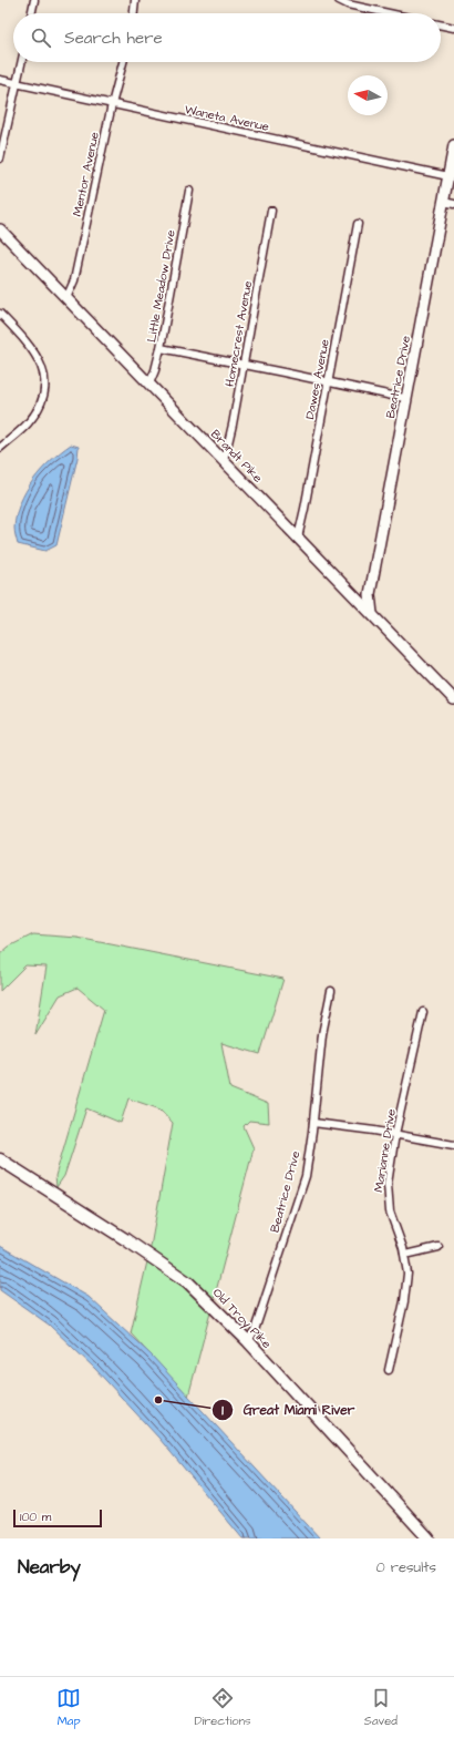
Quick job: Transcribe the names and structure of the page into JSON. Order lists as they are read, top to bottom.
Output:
{
  "streets": {
    "main road": ["Beatrice Drive", "Brandt Pike", "Old Troy Pike"],
    "street": [
      "Waneta Avenue",
      "Mentor Avenue",
      "Little Meadow Drive",
      "Homecrest Avenue",
      "Dawes Avenue",
      "Marianne Drive"
    ]
  },
  "crossings": [
    ["Waneta Avenue", "Mentor Avenue"],
    ["Waneta Avenue", "Beatrice Drive"],
    ["Mentor Avenue", "Brandt Pike"],
    ["Little Meadow Drive", "Brandt Pike"],
    ["Homecrest Avenue", "Brandt Pike"],
    ["Beatrice Drive", "Brandt Pike"],
    ["Beatrice Drive", "Old Troy Pike"],
    ["Dawes Avenue", "Brandt Pike"]
  ],
  "places": ["Great Miami River"],
  "scale_bar": "100 m",
  "north": "left",
  "page": {
    "search": "Search here",
    "scale": "100 m",
    "heading": ["Nearby", "0 results"],
    "nav": ["Map", "Directions", "Saved"]
  }
}
